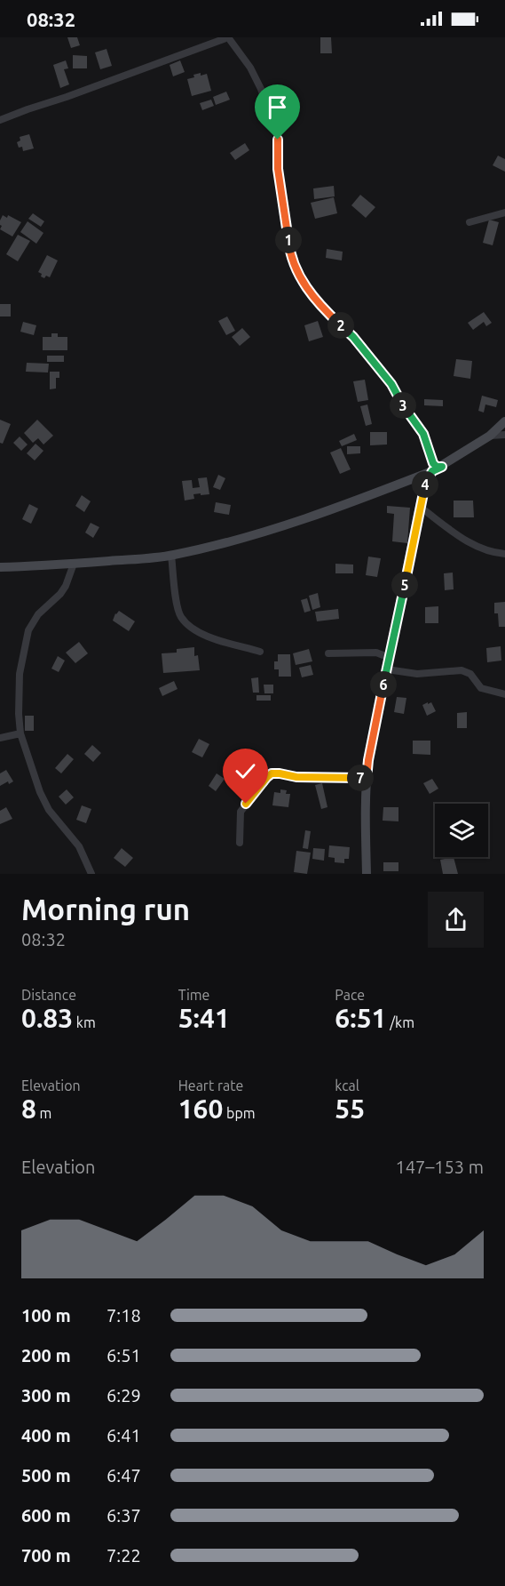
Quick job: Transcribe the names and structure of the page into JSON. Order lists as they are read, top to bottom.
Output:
{
  "page": {
    "status": "08:32",
    "pins": [
      "1",
      "2",
      "3",
      "4",
      "5",
      "6",
      "7"
    ],
    "heading": ["Morning run", "08:32"],
    "stats": [
      ["Distance", "0.83 km"],
      ["Time", "5:41"],
      ["Pace", "6:51 /km"],
      ["Elevation", "8 m"],
      ["Heart rate", "160 bpm"],
      ["kcal", "55"]
    ],
    "chart": ["Elevation", "147–153 m"],
    "list": [
      {
        "name": "100 m",
        "note": "7:18"
      },
      {
        "name": "200 m",
        "note": "6:51"
      },
      {
        "name": "300 m",
        "note": "6:29"
      },
      {
        "name": "400 m",
        "note": "6:41"
      },
      {
        "name": "500 m",
        "note": "6:47"
      },
      {
        "name": "600 m",
        "note": "6:37"
      },
      {
        "name": "700 m",
        "note": "7:22"
      }
    ]
  }
}
